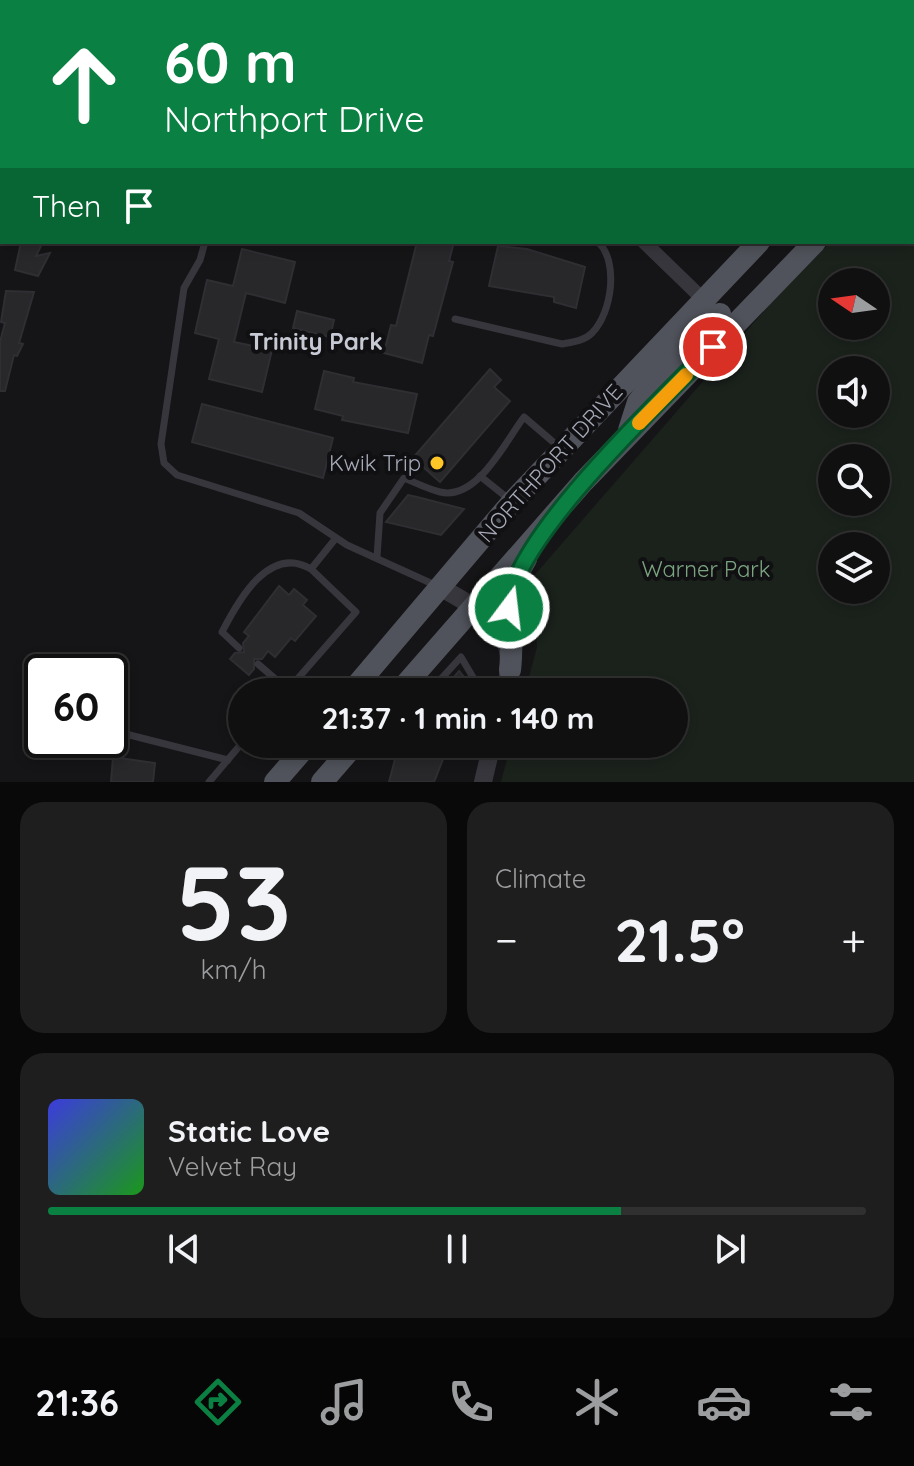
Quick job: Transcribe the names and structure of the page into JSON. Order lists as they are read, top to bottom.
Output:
{
  "streets": {
    "main road": ["NORTHPORT DRIVE"]
  },
  "districts": ["Trinity Park"],
  "parks": ["Warner Park"],
  "places": ["Kwik Trip"],
  "north": "left",
  "page": {
    "turn": ["60 m", "Northport Drive"],
    "then": "Then",
    "limit": "60",
    "trip": "21:37 · 1 min · 140 m",
    "tile": [
      ["53", "km/h"],
      "Climate"
    ],
    "heat": ["−", "21.5°", "+"],
    "song": ["Static Love", "Velvet Ray"],
    "tabs": "21:36"
  }
}
